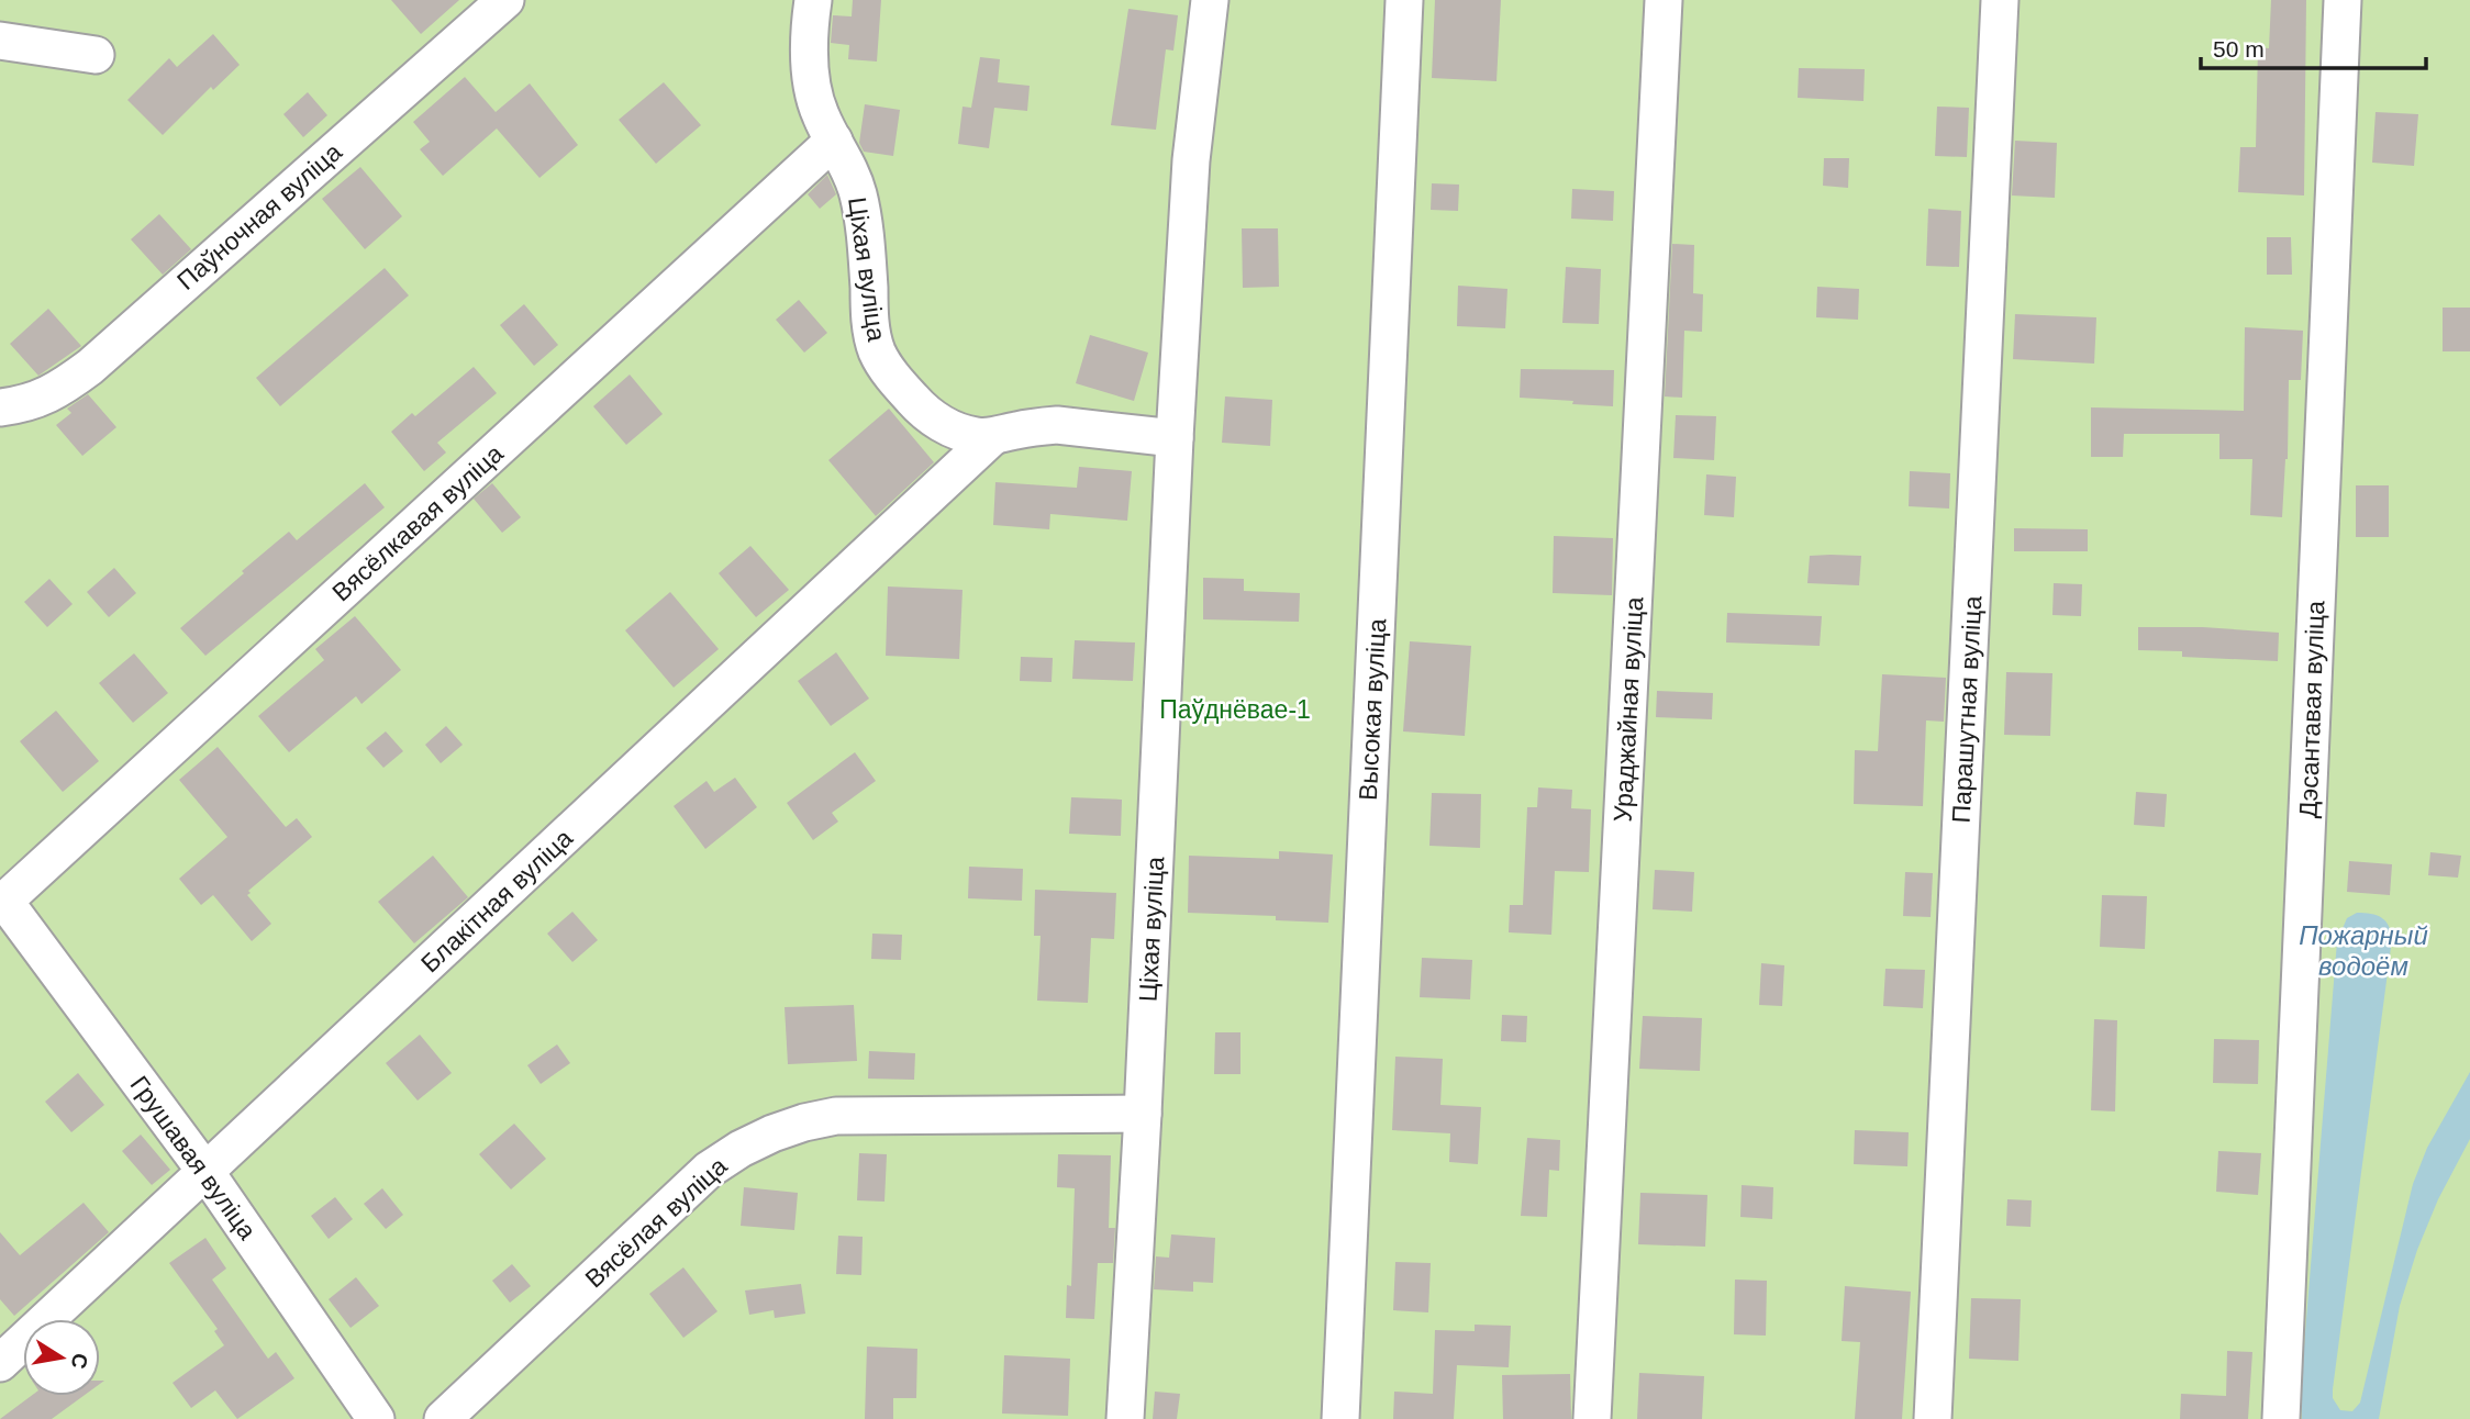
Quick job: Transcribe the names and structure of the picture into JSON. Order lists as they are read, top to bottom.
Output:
{
  "streets": {
    "lane": [
      "Паўночная вуліца",
      "Ціхая вуліца",
      "Вясёлкавая вуліца",
      "Высокая вуліца",
      "Ураджайная вуліца",
      "Парашутная вуліца",
      "Дэсантавая вуліца",
      "Блакітная вуліца",
      "Грушавая вуліца",
      "Вясёлая вуліца"
    ]
  },
  "crossings": [
    ["Ціхая вуліца", "Вясёлкавая вуліца"],
    ["Ціхая вуліца", "Блакітная вуліца"],
    ["Ціхая вуліца", "Вясёлая вуліца"],
    ["Вясёлкавая вуліца", "Грушавая вуліца"],
    ["Блакітная вуліца", "Грушавая вуліца"]
  ],
  "water": ["Пожарный водоём"],
  "parks": ["Паўднёвае-1"],
  "scale_bar": "50 m",
  "north": "right"
}
